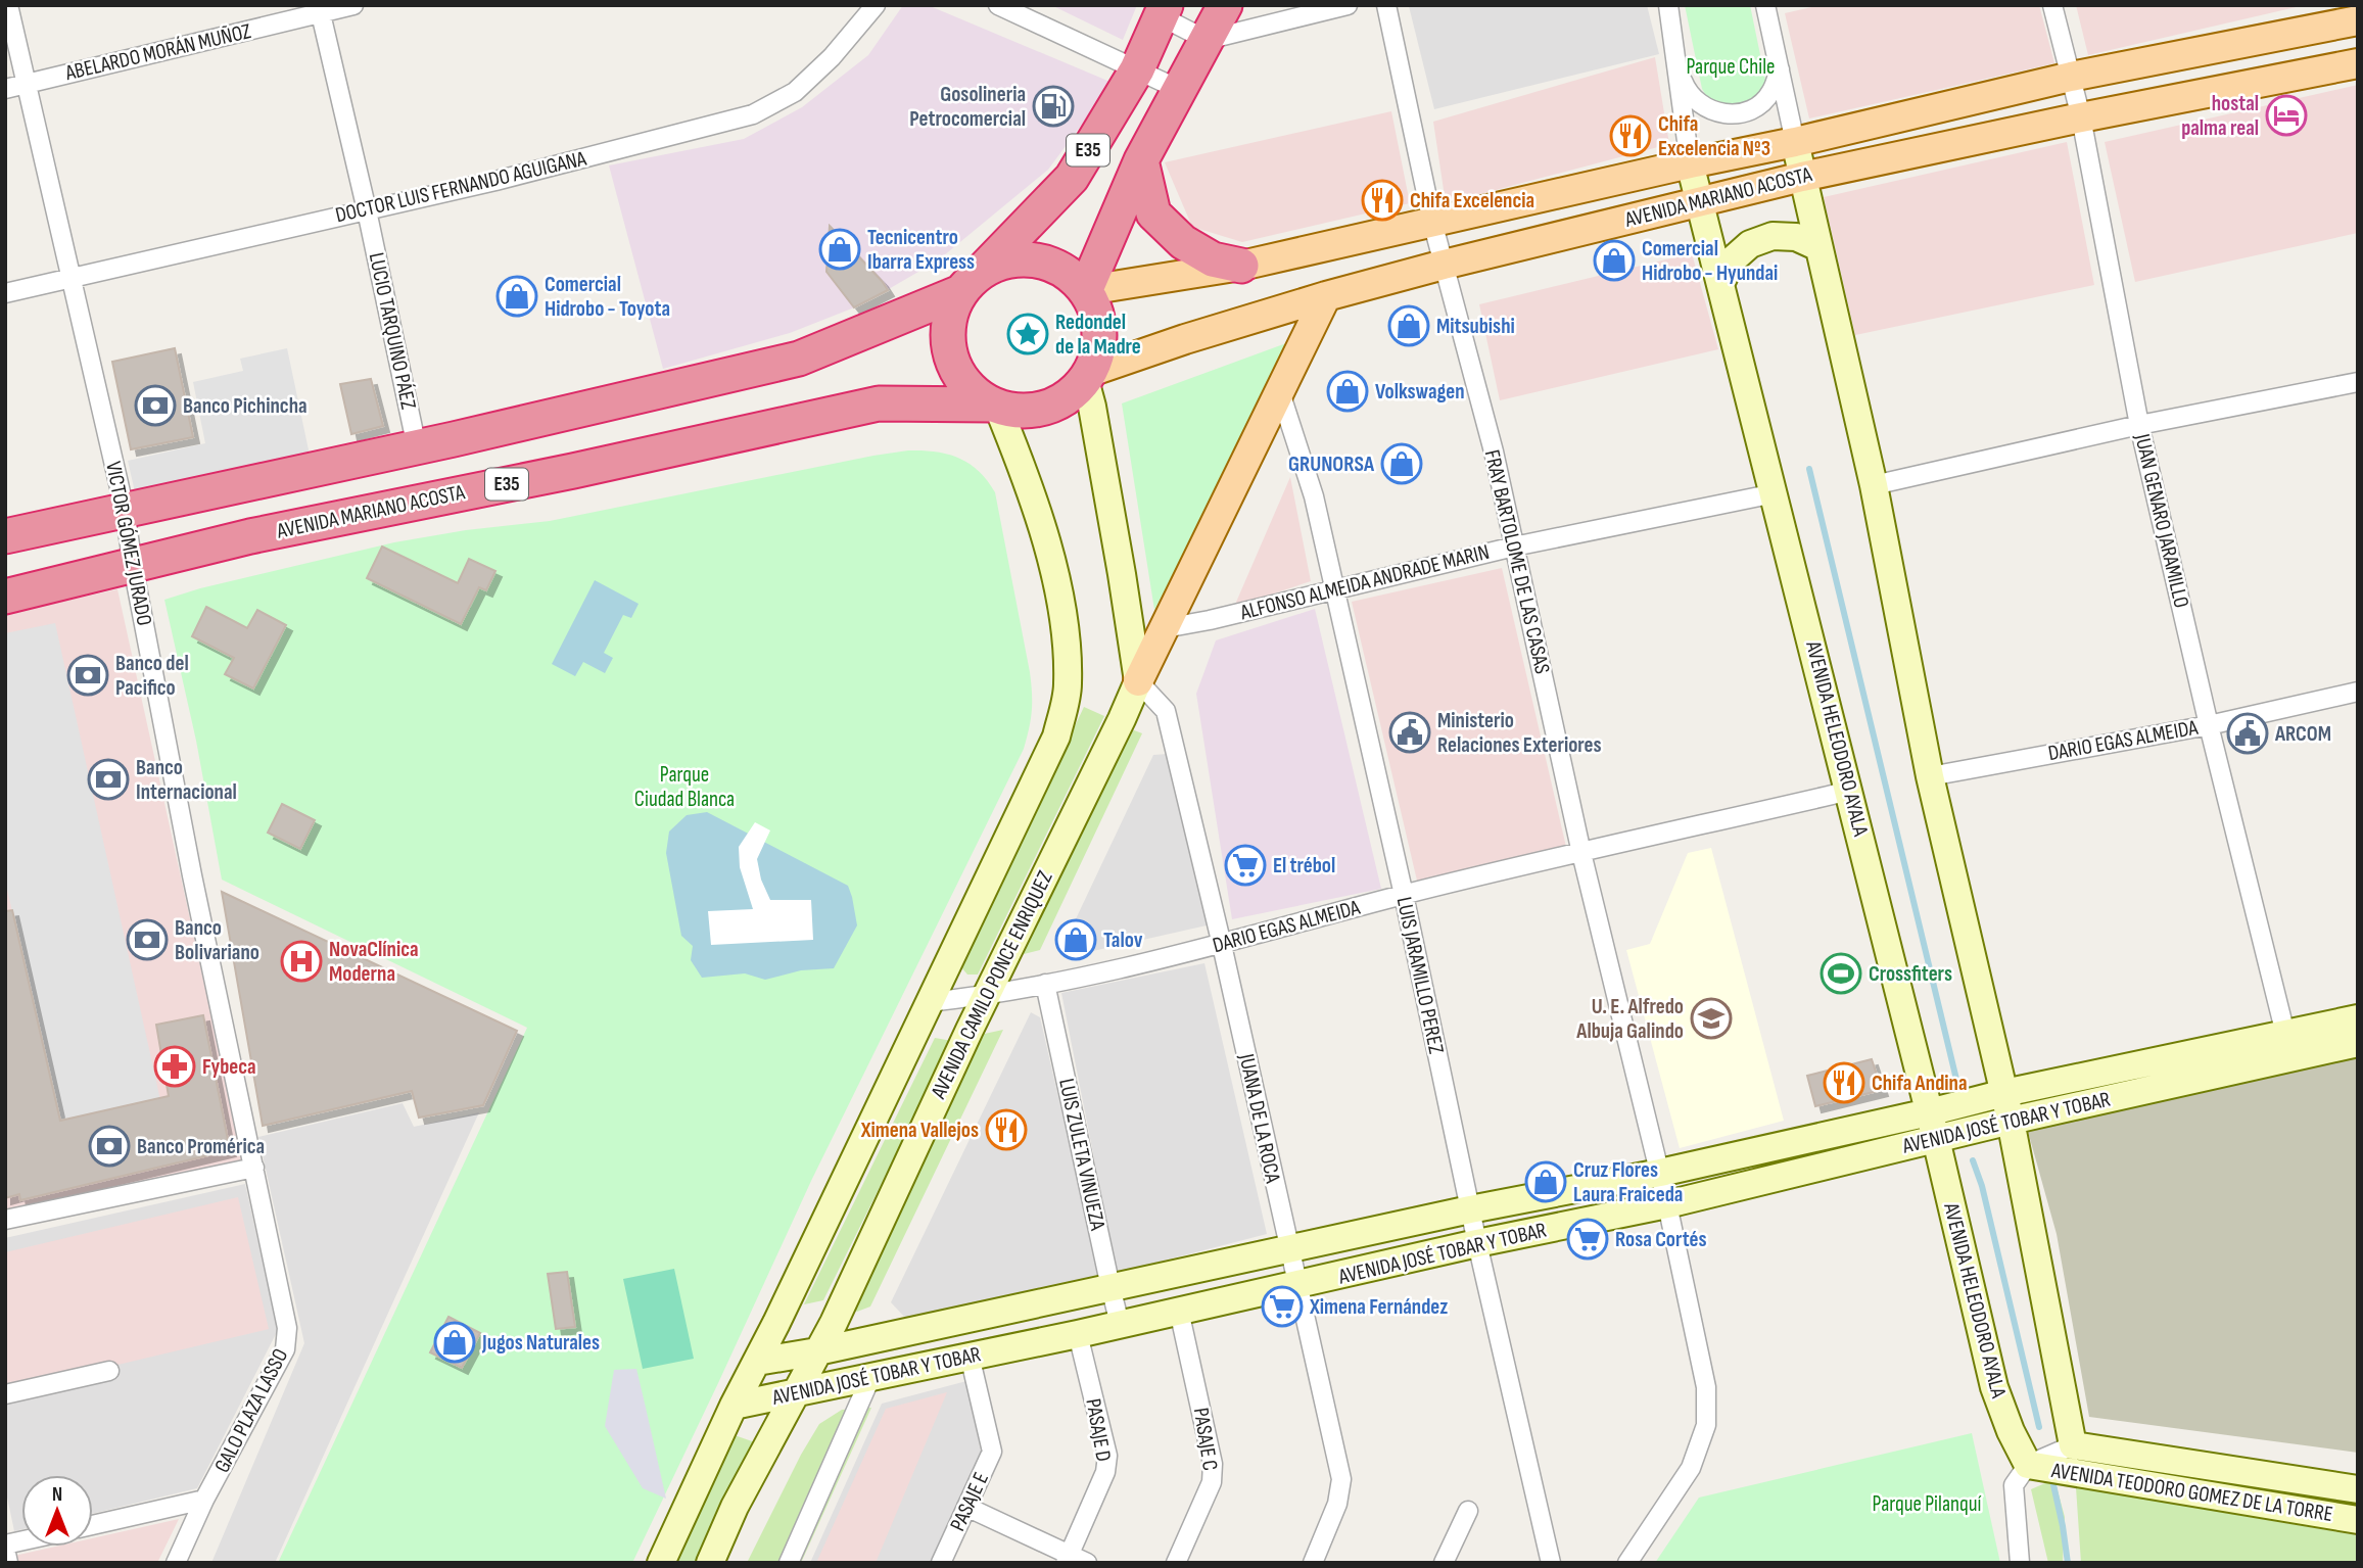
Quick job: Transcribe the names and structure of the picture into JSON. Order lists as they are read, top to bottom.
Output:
{
  "streets": {
    "highway": ["E35", "AVENIDA MARIANO ACOSTA"],
    "main road": [
      "AVENIDA HELEODORO AYALA",
      "AVENIDA CAMILO PONCE ENRIQUEZ",
      "AVENIDA JOSÉ TOBAR Y TOBAR",
      "AVENIDA TEODORO GOMEZ DE LA TORRE"
    ],
    "street": [
      "ABELARDO MORÁN MUÑOZ",
      "DOCTOR LUIS FERNANDO AGUIGANA",
      "LUCIO TARQUINO PÁEZ",
      "JUAN GENARO JARAMILLO",
      "VICTOR GÓMEZ JURADO",
      "FRAY BARTOLOME DE LAS CASAS",
      "ALFONSO ALMEIDA ANDRADE MARIN",
      "DARIO EGAS ALMEIDA",
      "LUIS JARAMILLO PEREZ",
      "JUANA DE LA ROCA",
      "LUIS ZULETA VINUEZA",
      "GALO PLAZA LASSO",
      "PASAJE D",
      "PASAJE C",
      "PASAJE E"
    ]
  },
  "crossings": [
    ["ABELARDO MORÁN MUÑOZ", "LUCIO TARQUINO PÁEZ"],
    ["ABELARDO MORÁN MUÑOZ", "VICTOR GÓMEZ JURADO"],
    ["E35", "AVENIDA MARIANO ACOSTA"],
    ["E35", "LUCIO TARQUINO PÁEZ"],
    ["E35", "VICTOR GÓMEZ JURADO"],
    ["DOCTOR LUIS FERNANDO AGUIGANA", "LUCIO TARQUINO PÁEZ"],
    ["DOCTOR LUIS FERNANDO AGUIGANA", "VICTOR GÓMEZ JURADO"],
    ["AVENIDA MARIANO ACOSTA", "JUAN GENARO JARAMILLO"],
    ["AVENIDA MARIANO ACOSTA", "VICTOR GÓMEZ JURADO"],
    ["AVENIDA MARIANO ACOSTA", "FRAY BARTOLOME DE LAS CASAS"],
    ["AVENIDA MARIANO ACOSTA", "AVENIDA HELEODORO AYALA"],
    ["JUAN GENARO JARAMILLO", "DARIO EGAS ALMEIDA"],
    ["JUAN GENARO JARAMILLO", "AVENIDA JOSÉ TOBAR Y TOBAR"],
    ["VICTOR GÓMEZ JURADO", "GALO PLAZA LASSO"],
    ["FRAY BARTOLOME DE LAS CASAS", "ALFONSO ALMEIDA ANDRADE MARIN"],
    ["FRAY BARTOLOME DE LAS CASAS", "DARIO EGAS ALMEIDA"],
    ["FRAY BARTOLOME DE LAS CASAS", "AVENIDA JOSÉ TOBAR Y TOBAR"],
    ["ALFONSO ALMEIDA ANDRADE MARIN", "AVENIDA HELEODORO AYALA"],
    ["ALFONSO ALMEIDA ANDRADE MARIN", "LUIS JARAMILLO PEREZ"],
    ["AVENIDA HELEODORO AYALA", "DARIO EGAS ALMEIDA"],
    ["AVENIDA HELEODORO AYALA", "AVENIDA JOSÉ TOBAR Y TOBAR"],
    ["AVENIDA HELEODORO AYALA", "AVENIDA TEODORO GOMEZ DE LA TORRE"],
    ["DARIO EGAS ALMEIDA", "LUIS JARAMILLO PEREZ"],
    ["DARIO EGAS ALMEIDA", "AVENIDA CAMILO PONCE ENRIQUEZ"],
    ["DARIO EGAS ALMEIDA", "JUANA DE LA ROCA"],
    ["DARIO EGAS ALMEIDA", "LUIS ZULETA VINUEZA"],
    ["LUIS JARAMILLO PEREZ", "AVENIDA JOSÉ TOBAR Y TOBAR"],
    ["AVENIDA CAMILO PONCE ENRIQUEZ", "JUANA DE LA ROCA"],
    ["AVENIDA CAMILO PONCE ENRIQUEZ", "AVENIDA JOSÉ TOBAR Y TOBAR"],
    ["JUANA DE LA ROCA", "AVENIDA JOSÉ TOBAR Y TOBAR"],
    ["AVENIDA JOSÉ TOBAR Y TOBAR", "LUIS ZULETA VINUEZA"],
    ["AVENIDA JOSÉ TOBAR Y TOBAR", "PASAJE D"],
    ["AVENIDA JOSÉ TOBAR Y TOBAR", "PASAJE C"],
    ["AVENIDA JOSÉ TOBAR Y TOBAR", "PASAJE E"]
  ],
  "parks": ["Parque Chile", "Parque Ciudad Blanca", "Parque Pilanquí"],
  "places": {
    "fuel station": ["Gosolineria Petrocomercial"],
    "hotel": ["hostal palma real"],
    "restaurant": [
      "Chifa Excelencia Nº3",
      "Chifa Excelencia",
      "Chifa Andina",
      "Ximena Vallejos"
    ],
    "shop": [
      "Tecnicentro Ibarra Express",
      "Comercial Hidrobo - Hyundai",
      "Comercial Hidrobo - Toyota",
      "Mitsubishi",
      "Volkswagen",
      "GRUNORSA",
      "Talov",
      "Cruz Flores Laura Fraiceda",
      "Jugos Naturales"
    ],
    "place": ["Redondel de la Madre"],
    "bank": [
      "Banco Pichincha",
      "Banco del Pacifico",
      "Banco Internacional",
      "Banco Bolivariano",
      "Banco Promérica"
    ],
    "public building": ["Ministerio Relaciones Exteriores", "ARCOM"],
    "supermarket": ["El trébol", "Rosa Cortés", "Ximena Fernández"],
    "hospital": ["NovaClínica Moderna"],
    "sports": ["Crossfiters"],
    "school or university": ["U. E. Alfredo Albuja Galindo"],
    "pharmacy": ["Fybeca"]
  },
  "north": "top"
}
